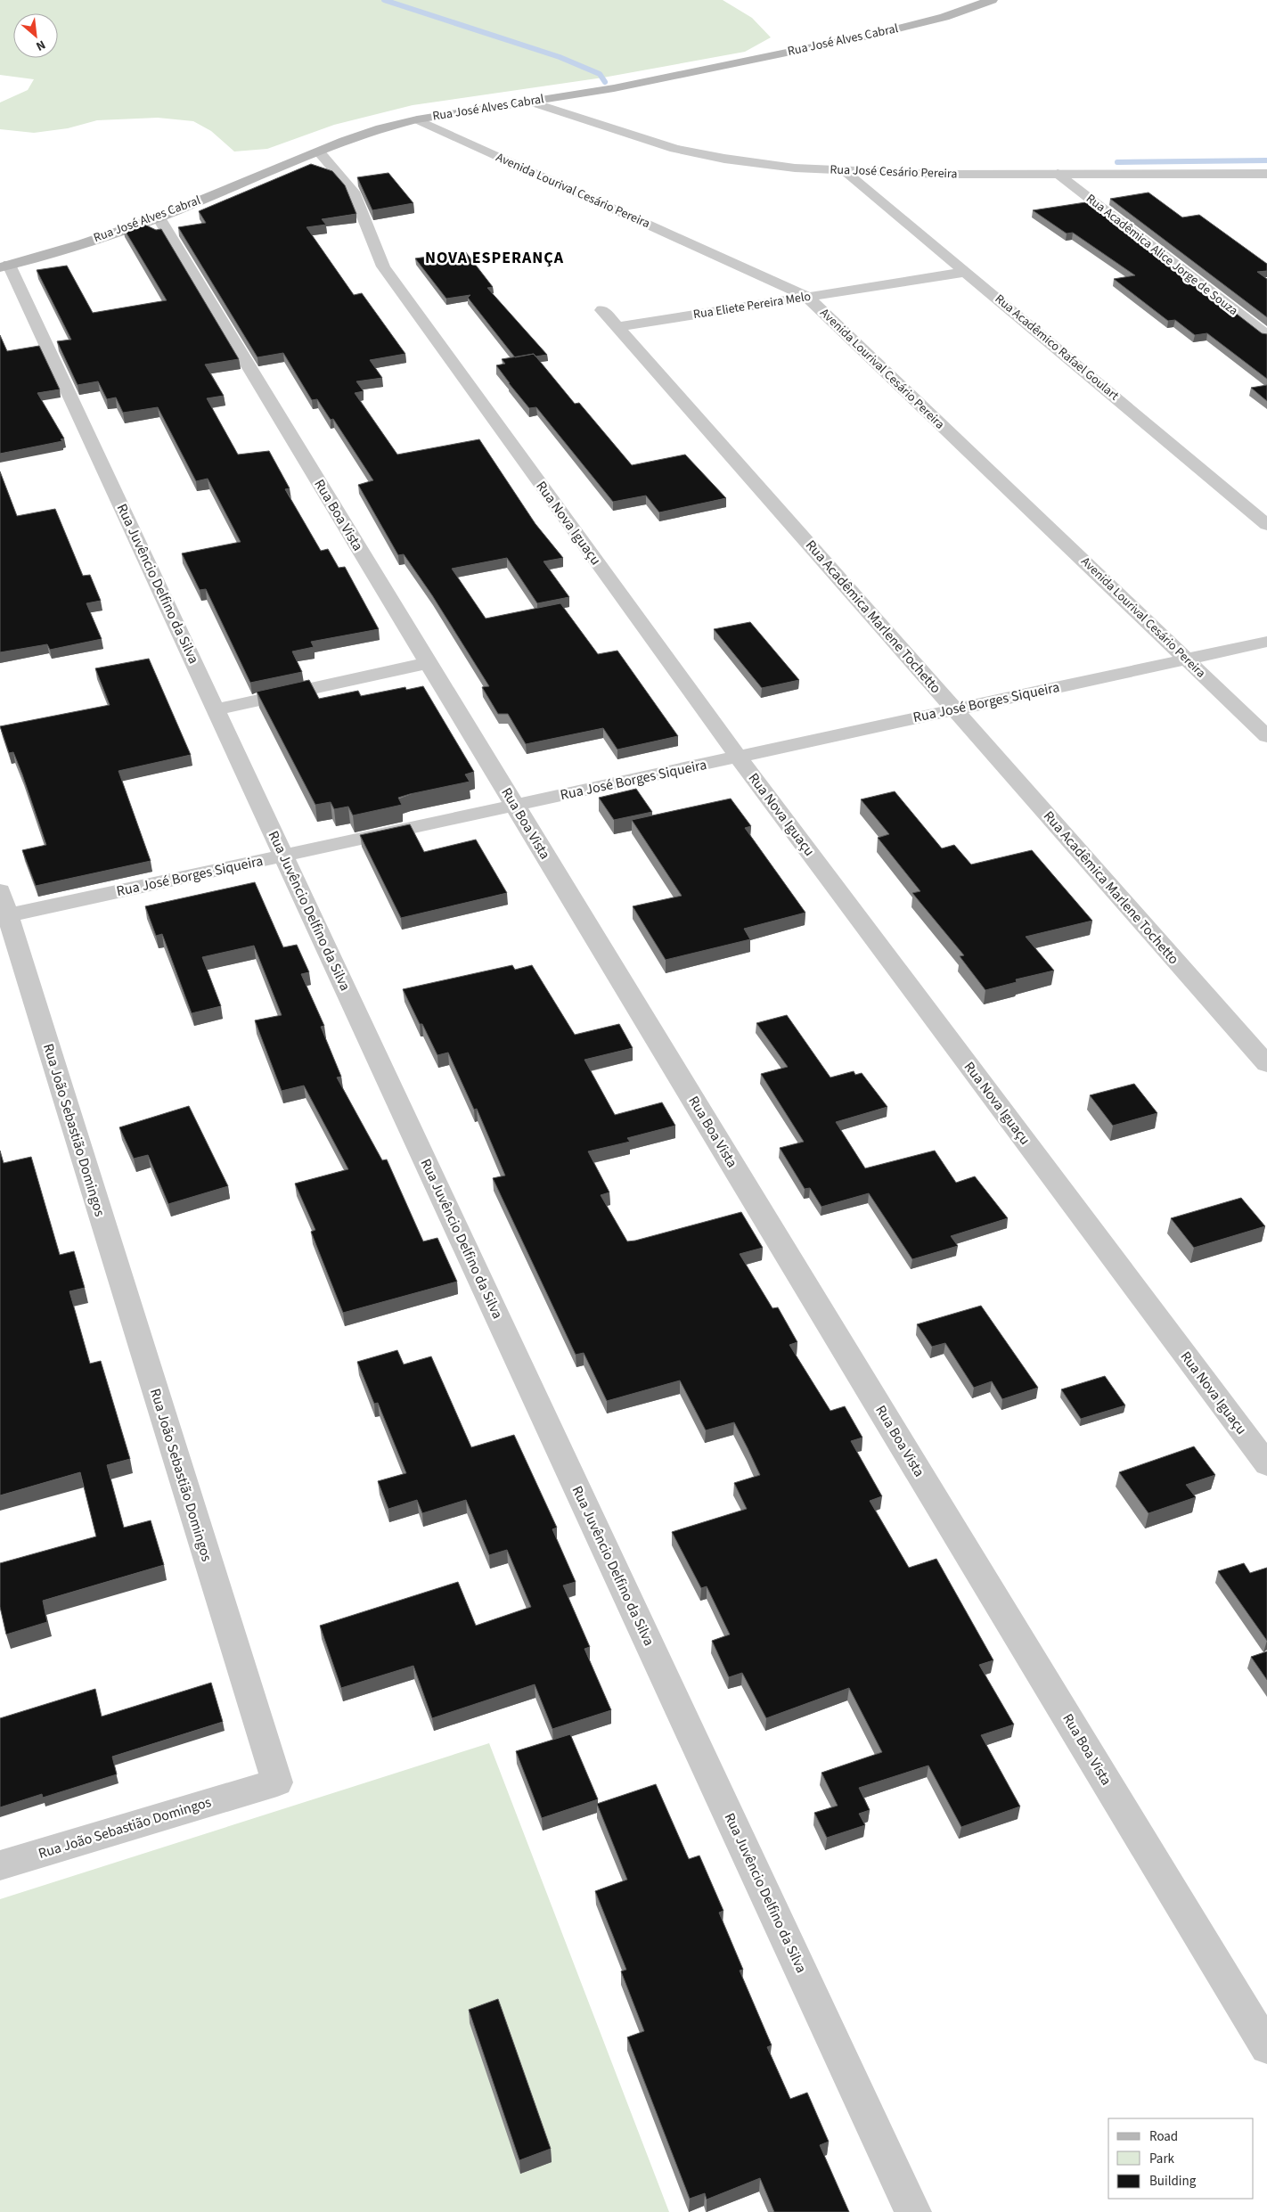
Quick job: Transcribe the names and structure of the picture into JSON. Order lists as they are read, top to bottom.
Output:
{
  "streets": {
    "main road": ["Rua José Alves Cabral"],
    "street": [
      "Rua José Cesário Pereira",
      "Avenida Lourival Cesário Pereira",
      "Rua Acadêmica Alice Jorge de Souza",
      "Rua Eliete Pereira Melo",
      "Rua Acadêmico Rafael Goulart",
      "Rua Boa Vista",
      "Rua Nova Iguaçu",
      "Rua Juvêncio Delfino da Silva",
      "Rua Acadêmica Marlene Tochetto",
      "Rua José Borges Siqueira",
      "Rua João Sebastião Domingos"
    ]
  },
  "crossings": [
    ["Rua José Alves Cabral", "Rua José Cesário Pereira"],
    ["Rua José Alves Cabral", "Avenida Lourival Cesário Pereira"],
    ["Rua José Alves Cabral", "Rua Boa Vista"],
    ["Rua José Alves Cabral", "Rua Nova Iguaçu"],
    ["Rua José Alves Cabral", "Rua Juvêncio Delfino da Silva"],
    ["Rua José Cesário Pereira", "Rua Acadêmica Alice Jorge de Souza"],
    ["Rua José Cesário Pereira", "Rua Acadêmico Rafael Goulart"],
    ["Avenida Lourival Cesário Pereira", "Rua Eliete Pereira Melo"],
    ["Avenida Lourival Cesário Pereira", "Rua José Borges Siqueira"],
    ["Rua Eliete Pereira Melo", "Rua Acadêmico Rafael Goulart"],
    ["Rua Eliete Pereira Melo", "Rua Acadêmica Marlene Tochetto"],
    ["Rua Boa Vista", "Rua José Borges Siqueira"],
    ["Rua Nova Iguaçu", "Rua José Borges Siqueira"],
    ["Rua Juvêncio Delfino da Silva", "Rua José Borges Siqueira"],
    ["Rua Acadêmica Marlene Tochetto", "Rua José Borges Siqueira"],
    ["Rua José Borges Siqueira", "Rua João Sebastião Domingos"]
  ],
  "districts": ["NOVA ESPERANÇA"],
  "legend": ["Road", "Park", "Building"],
  "north": "bottom right"
}
